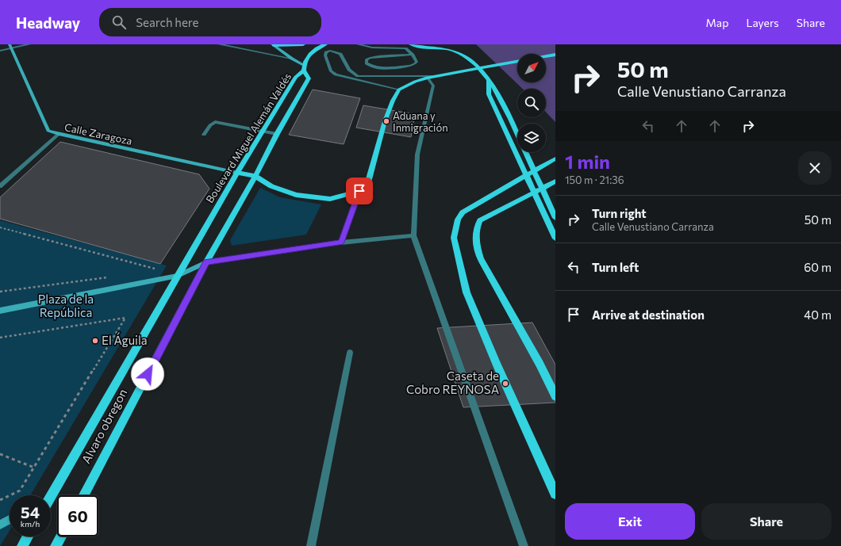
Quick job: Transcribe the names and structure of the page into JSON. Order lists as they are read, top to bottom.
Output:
{
  "streets": {
    "main road": ["Calle Zaragoza", "Boulevard Miguel Alemán Valdés", "Alvaro obregon"]
  },
  "crossings": [
    ["Calle Zaragoza", "Boulevard Miguel Alemán Valdés"],
    ["Boulevard Miguel Alemán Valdés", "Alvaro obregon"]
  ],
  "parks": ["Plaza de la República"],
  "places": ["Aduana y Inmigración", "El Águila", "Caseta de Cobro REYNOSA"],
  "north": "top right",
  "page": {
    "header": "Headway",
    "search": "Search here",
    "nav": ["Map", "Layers", "Share"],
    "turn": ["50 m", "Calle Venustiano Carranza"],
    "heading": ["1 min", "150 m · 21:36"],
    "list": [
      {
        "name": "Turn right",
        "note": "Calle Venustiano Carranza",
        "value": "50 m"
      },
      {
        "name": "Turn left",
        "value": "60 m"
      },
      {
        "name": "Arrive at destination",
        "value": "40 m"
      }
    ],
    "speed": "54 km/h",
    "limit": "60",
    "buttons": ["Exit", "Share"]
  }
}
